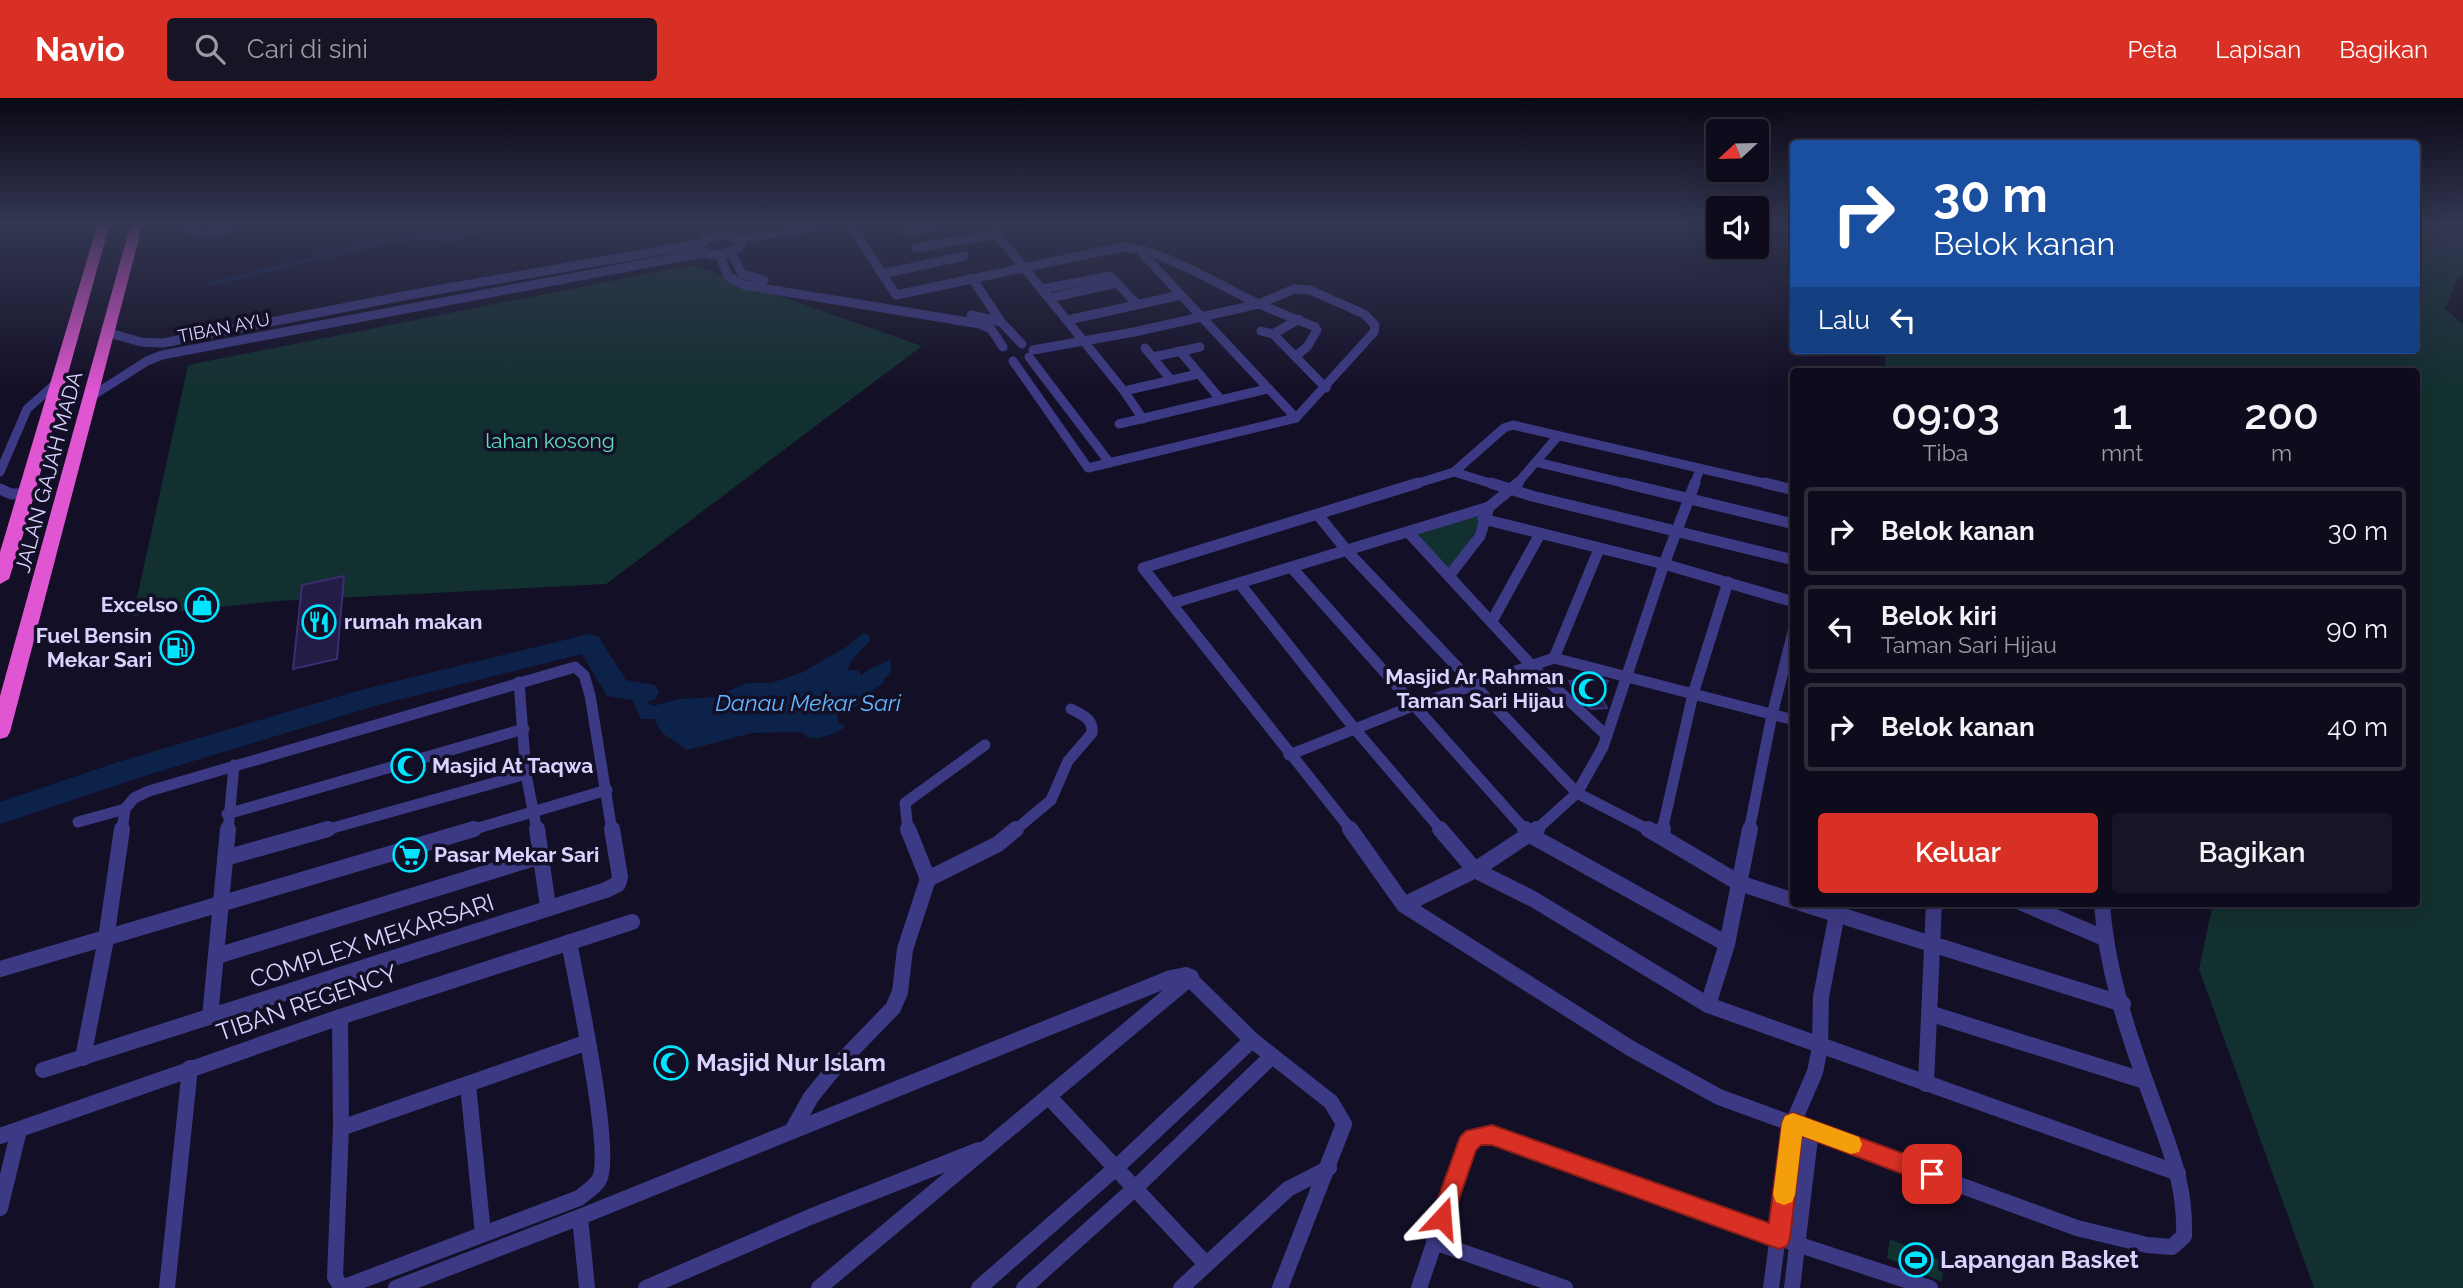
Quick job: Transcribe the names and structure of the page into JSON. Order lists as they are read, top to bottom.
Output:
{
  "streets": {
    "highway": ["JALAN GAJAH MADA"],
    "street": ["TIBAN AYU", "COMPLEX MEKARSARI", "TIBAN REGENCY"]
  },
  "crossings": [
    ["TIBAN AYU", "JALAN GAJAH MADA"]
  ],
  "water": ["Danau Mekar Sari"],
  "parks": ["lahan kosong"],
  "places": {
    "shop": ["Excelso"],
    "restaurant": ["rumah makan"],
    "fuel station": ["Fuel Bensin Mekar Sari"],
    "mosque": ["Masjid Ar Rahman Taman Sari Hijau", "Masjid At Taqwa", "Masjid Nur Islam"],
    "supermarket": ["Pasar Mekar Sari"],
    "sports": ["Lapangan Basket"]
  },
  "north": "left",
  "page": {
    "header": "Navio",
    "search": "Cari di sini",
    "nav": ["Peta", "Lapisan", "Bagikan"],
    "turn": ["30 m", "Belok kanan"],
    "then": "Lalu",
    "eta": [
      "09:03",
      "Tiba",
      "1",
      "mnt",
      "200",
      "m"
    ],
    "list": [
      {
        "name": "Belok kanan",
        "value": "30 m"
      },
      {
        "name": "Belok kiri",
        "note": "Taman Sari Hijau",
        "value": "90 m"
      },
      {
        "name": "Belok kanan",
        "value": "40 m"
      }
    ],
    "buttons": ["Keluar", "Bagikan"]
  }
}
